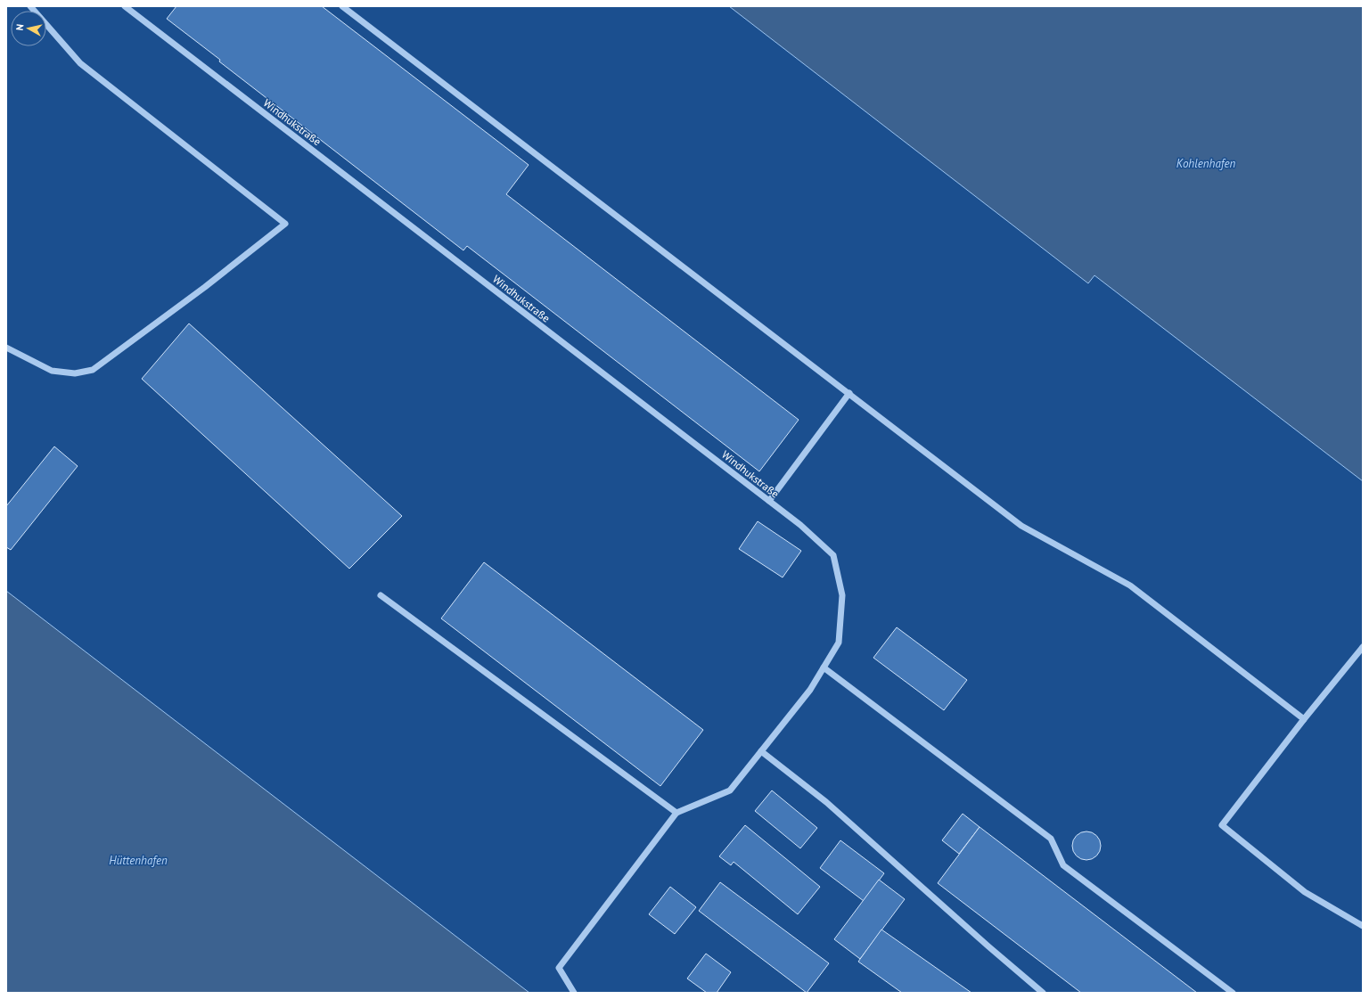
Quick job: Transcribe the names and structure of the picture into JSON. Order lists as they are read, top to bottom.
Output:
{
  "streets": {
    "street": ["Windhukstraße"]
  },
  "water": ["Kohlenhafen", "Hüttenhafen"],
  "north": "left"
}
